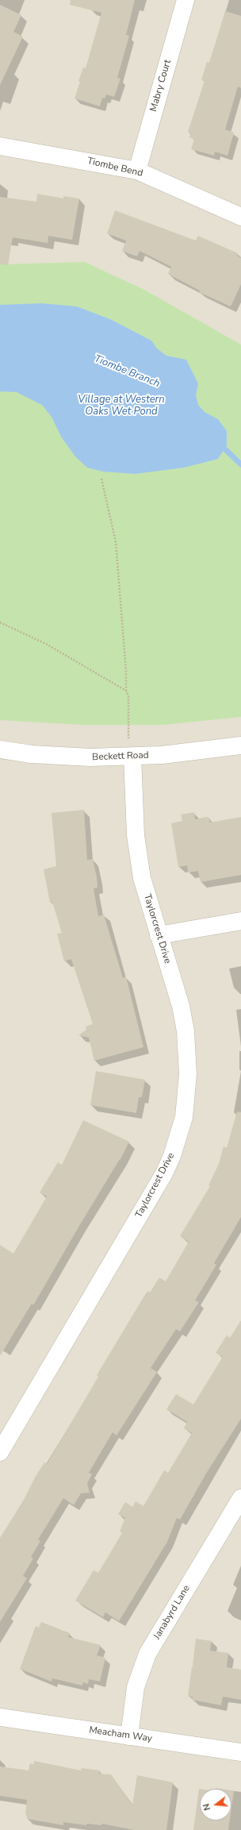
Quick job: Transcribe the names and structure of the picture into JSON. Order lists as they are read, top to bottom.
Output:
{
  "streets": {
    "street": [
      "Mabry Court",
      "Tiombe Bend",
      "Beckett Road",
      "Taylorcrest Drive",
      "Janabyrd Lane",
      "Meacham Way"
    ]
  },
  "crossings": [
    ["Mabry Court", "Tiombe Bend"],
    ["Beckett Road", "Taylorcrest Drive"],
    ["Janabyrd Lane", "Meacham Way"]
  ],
  "water": ["Tiombe Branch", "Village at Western Oaks Wet Pond"],
  "north": "left"
}
